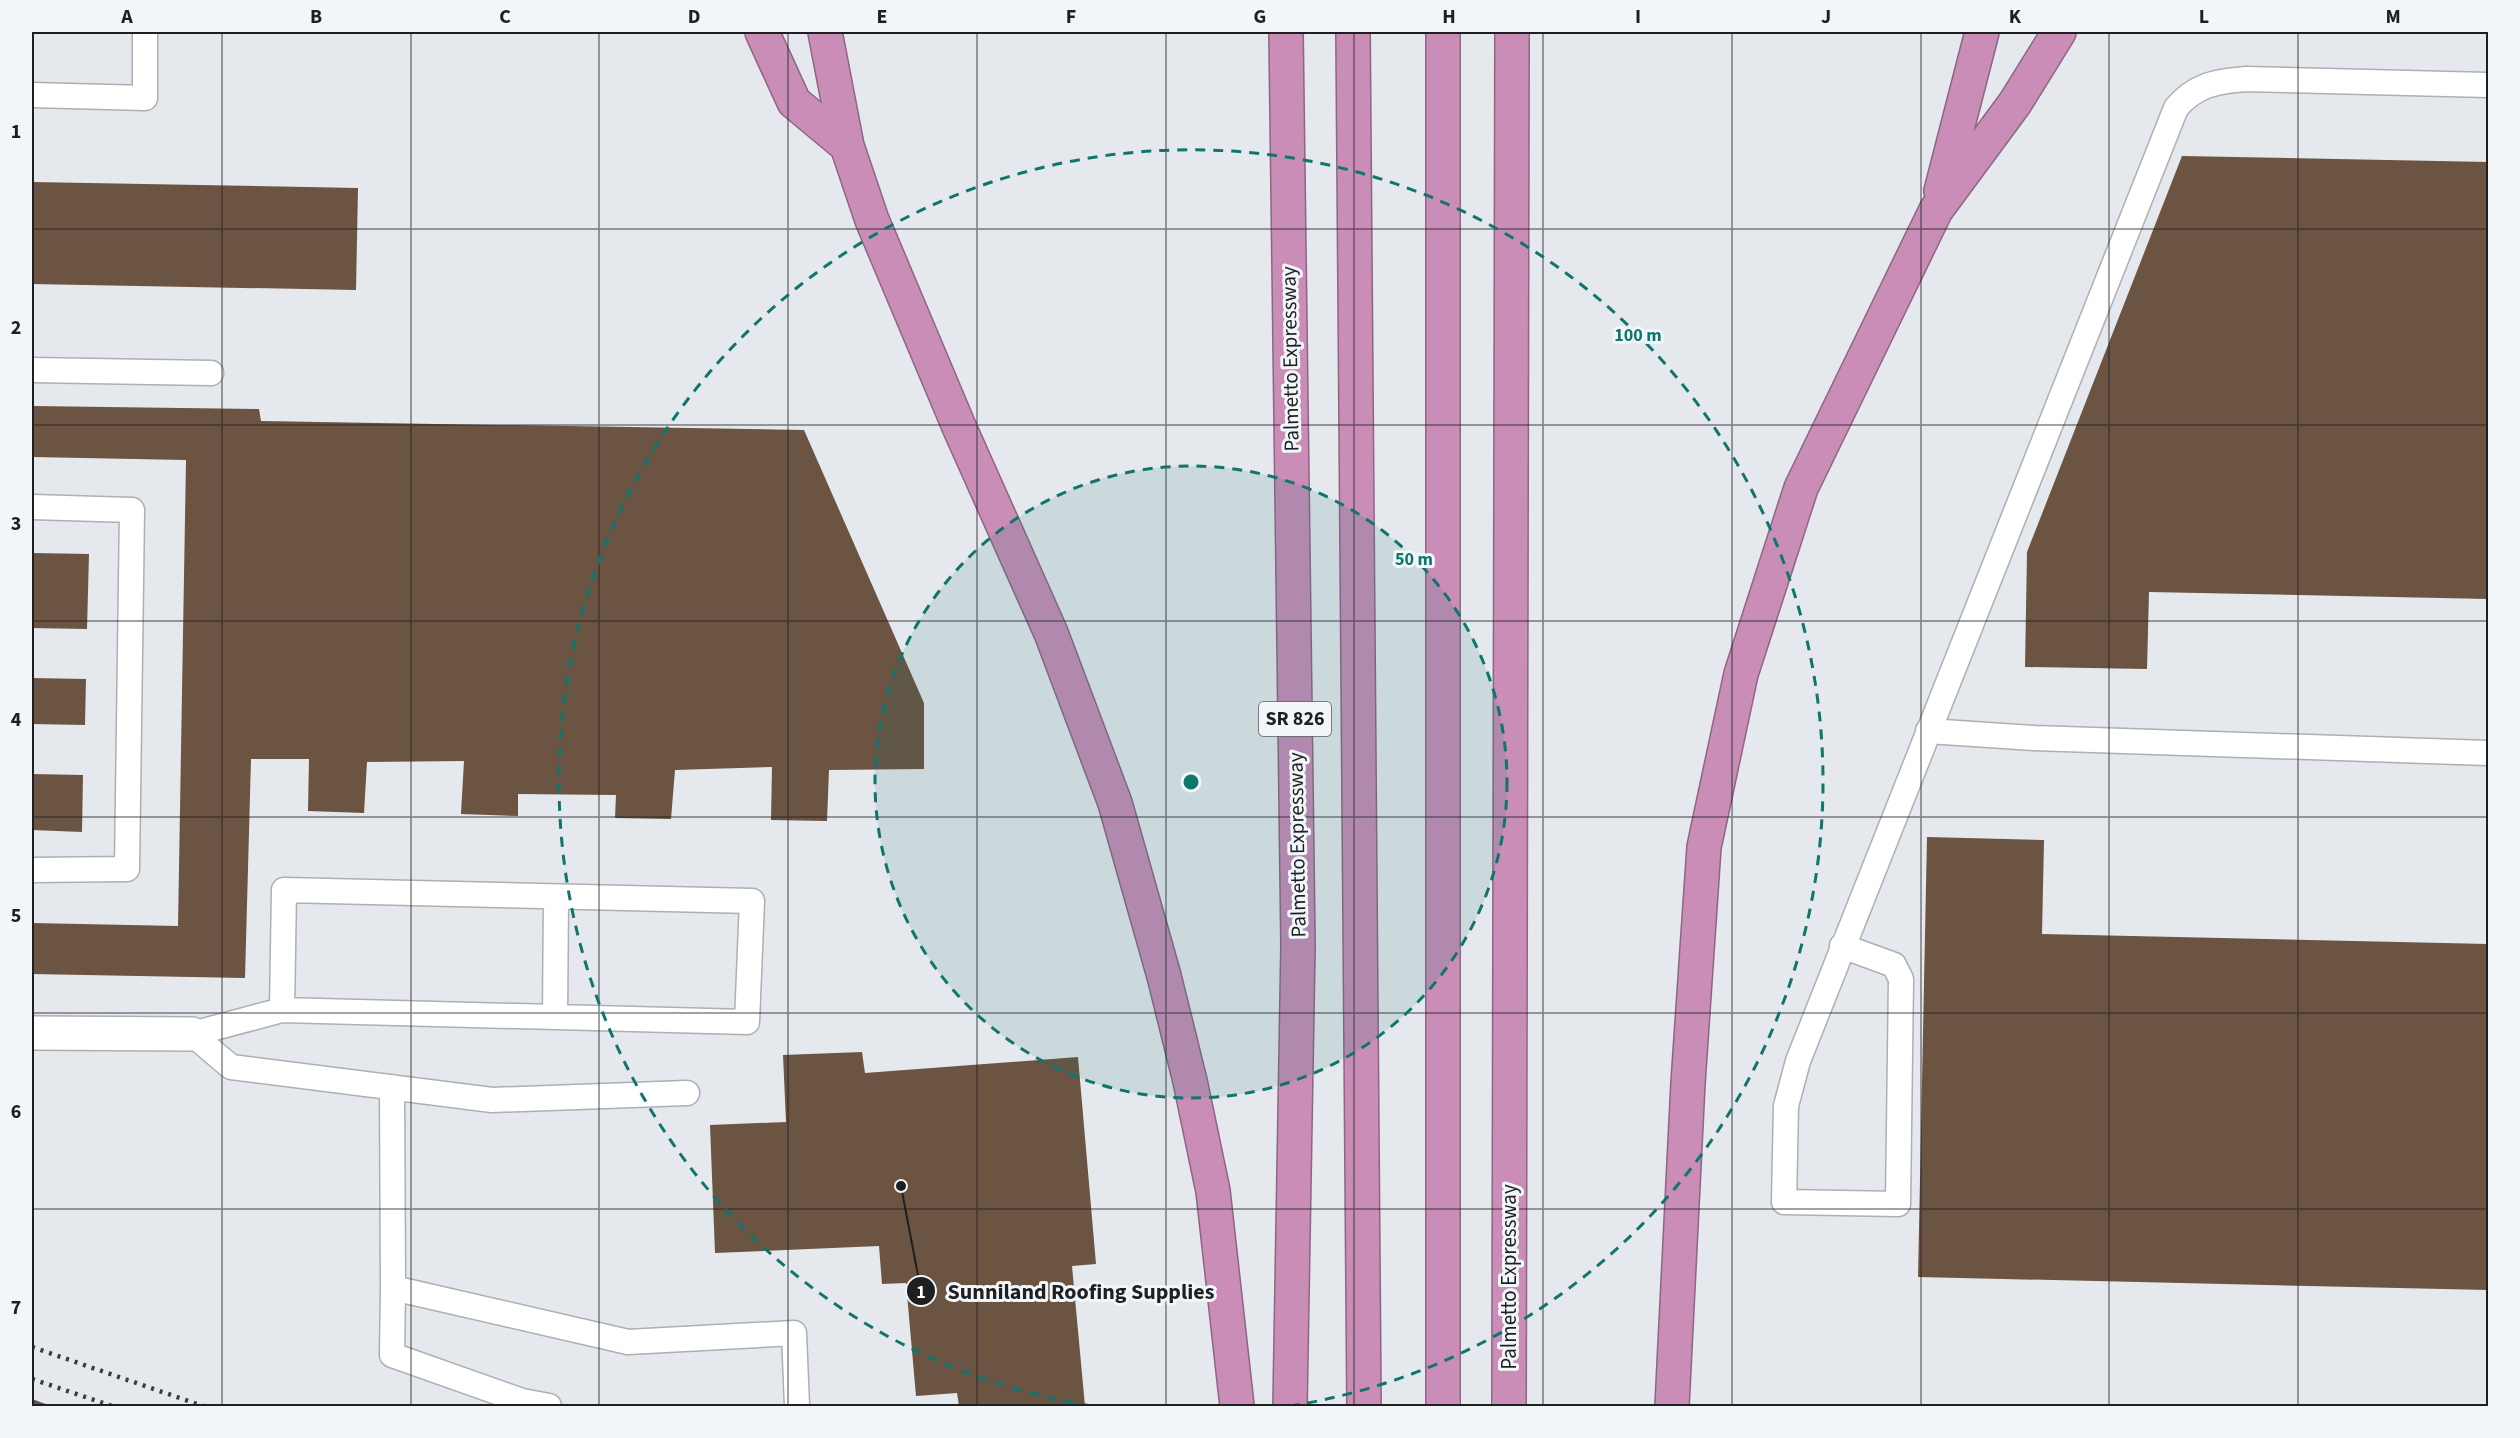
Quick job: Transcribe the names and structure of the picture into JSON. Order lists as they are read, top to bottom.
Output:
{
  "streets": {
    "highway": ["Palmetto Expressway", "SR 826"]
  },
  "places": ["Sunniland Roofing Supplies"],
  "grid": {
    "columns": [
      "A",
      "B",
      "C",
      "D",
      "E",
      "F",
      "G",
      "H",
      "I",
      "J",
      "K",
      "L",
      "M"
    ],
    "rows": [
      "1",
      "2",
      "3",
      "4",
      "5",
      "6",
      "7"
    ]
  },
  "rings": ["100 m", "50 m"]
}
